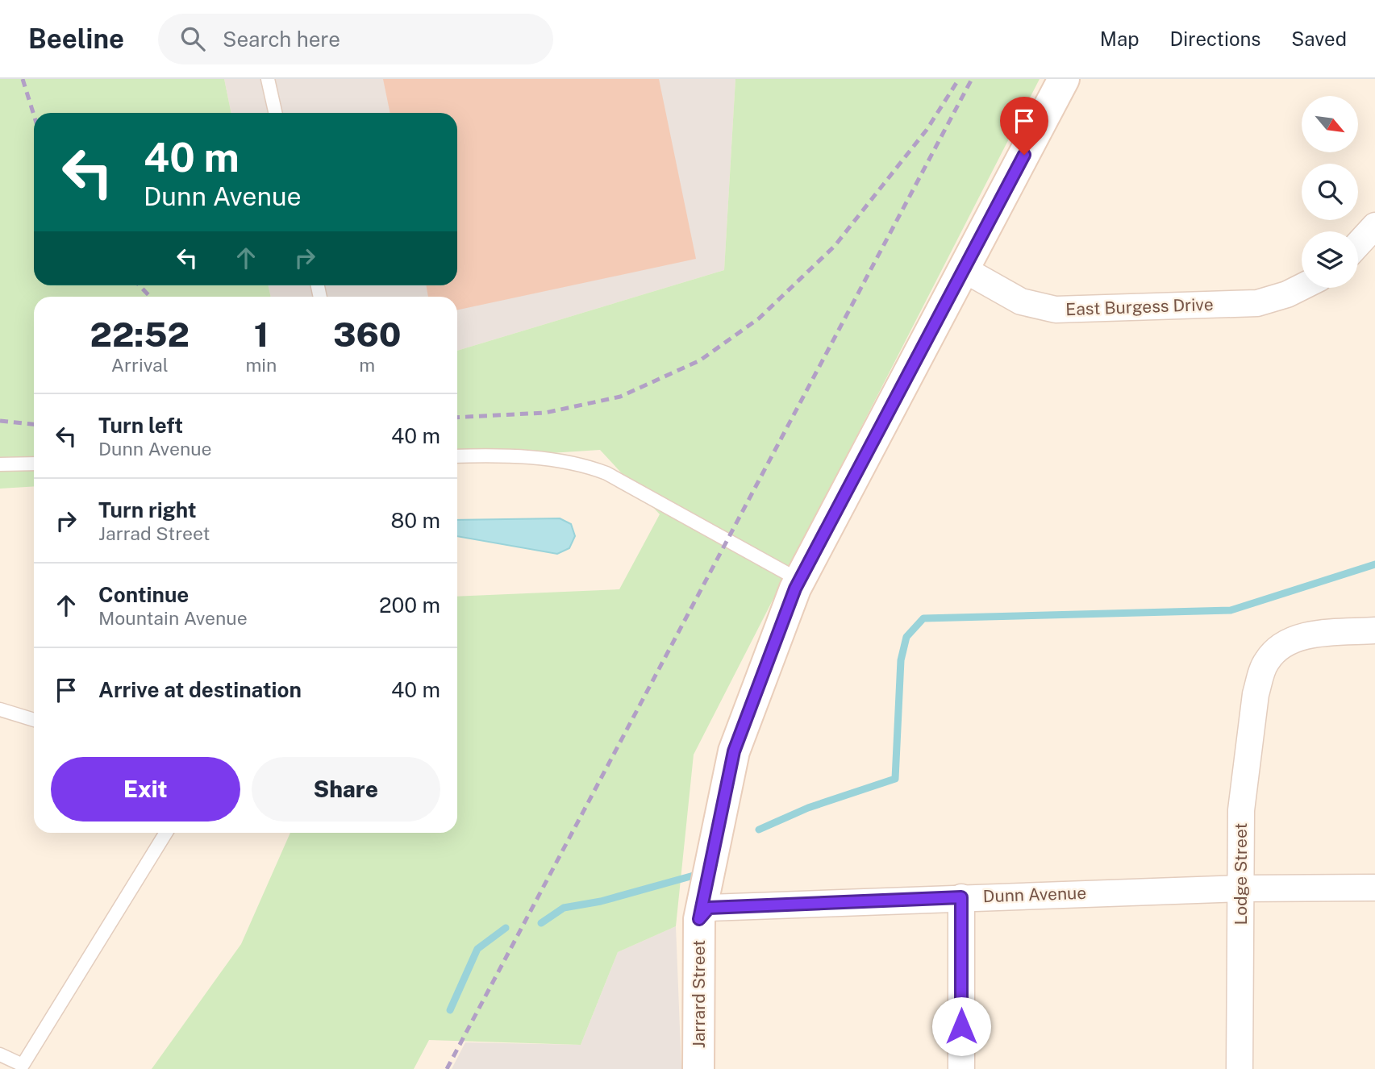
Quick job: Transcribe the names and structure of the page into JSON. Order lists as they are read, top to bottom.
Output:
{
  "streets": {
    "street": [
      "East Burgess Drive",
      "Lodge Street",
      "Dunn Avenue",
      "Jarrard Street"
    ]
  },
  "crossings": [
    ["East Burgess Drive", "Jarrard Street"],
    ["Lodge Street", "Dunn Avenue"],
    ["Dunn Avenue", "Jarrard Street"]
  ],
  "north": "bottom right",
  "page": {
    "header": "Beeline",
    "search": "Search here",
    "nav": ["Map", "Directions", "Saved"],
    "turn": ["40 m", "Dunn Avenue"],
    "eta": [
      "22:52",
      "Arrival",
      "1",
      "min",
      "360",
      "m"
    ],
    "list": [
      {
        "name": "Turn left",
        "note": "Dunn Avenue",
        "value": "40 m"
      },
      {
        "name": "Turn right",
        "note": "Jarrad Street",
        "value": "80 m"
      },
      {
        "name": "Continue",
        "note": "Mountain Avenue",
        "value": "200 m"
      },
      {
        "name": "Arrive at destination",
        "value": "40 m"
      }
    ],
    "buttons": ["Exit", "Share"]
  }
}
